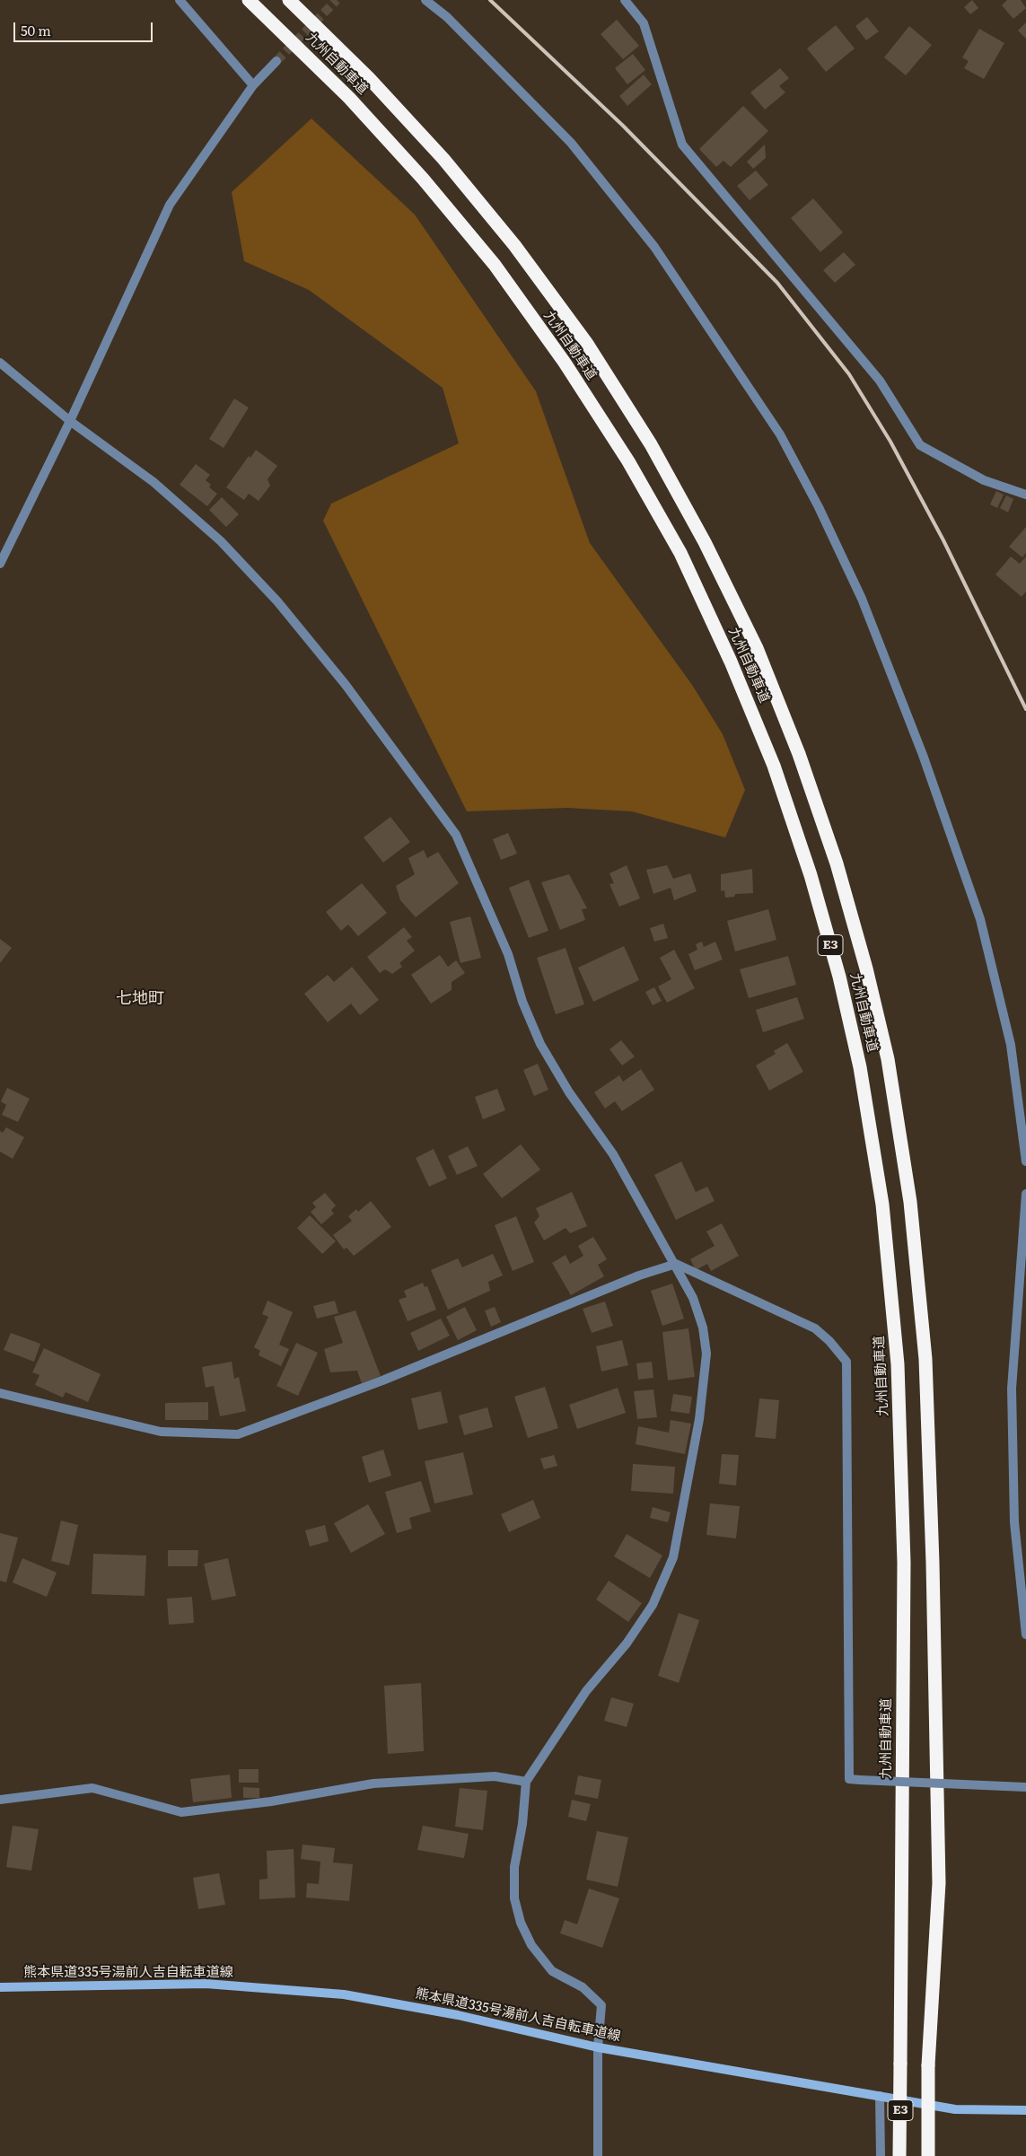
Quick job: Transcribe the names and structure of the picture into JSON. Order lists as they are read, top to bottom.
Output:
{
  "streets": {
    "highway": ["九州自動車道", "E3"],
    "main road": ["熊本県道335号湯前人吉自転車道線"]
  },
  "districts": ["七地町"],
  "scale_bar": "50 m"
}
